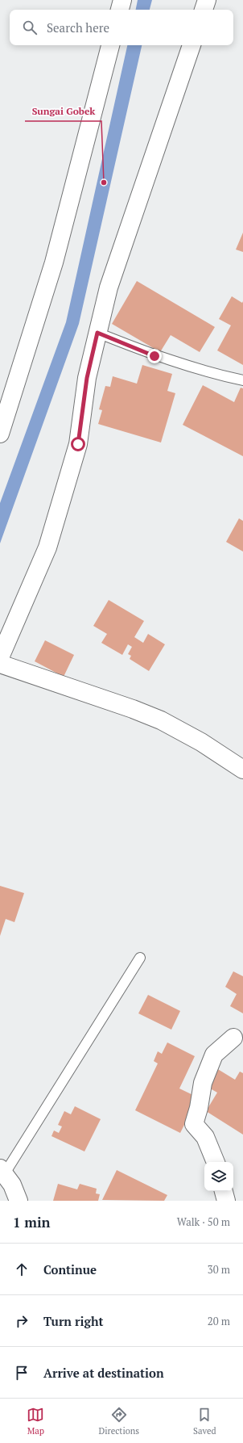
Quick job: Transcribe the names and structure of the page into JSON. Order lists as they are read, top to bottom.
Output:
{
  "places": ["Sungai Gobek"],
  "page": {
    "search": "Search here",
    "heading": ["1 min", "Walk · 50 m"],
    "list": [
      ["Continue", "30 m"],
      ["Turn right", "20 m"],
      "Arrive at destination"
    ],
    "nav": ["Map", "Directions", "Saved"]
  }
}
